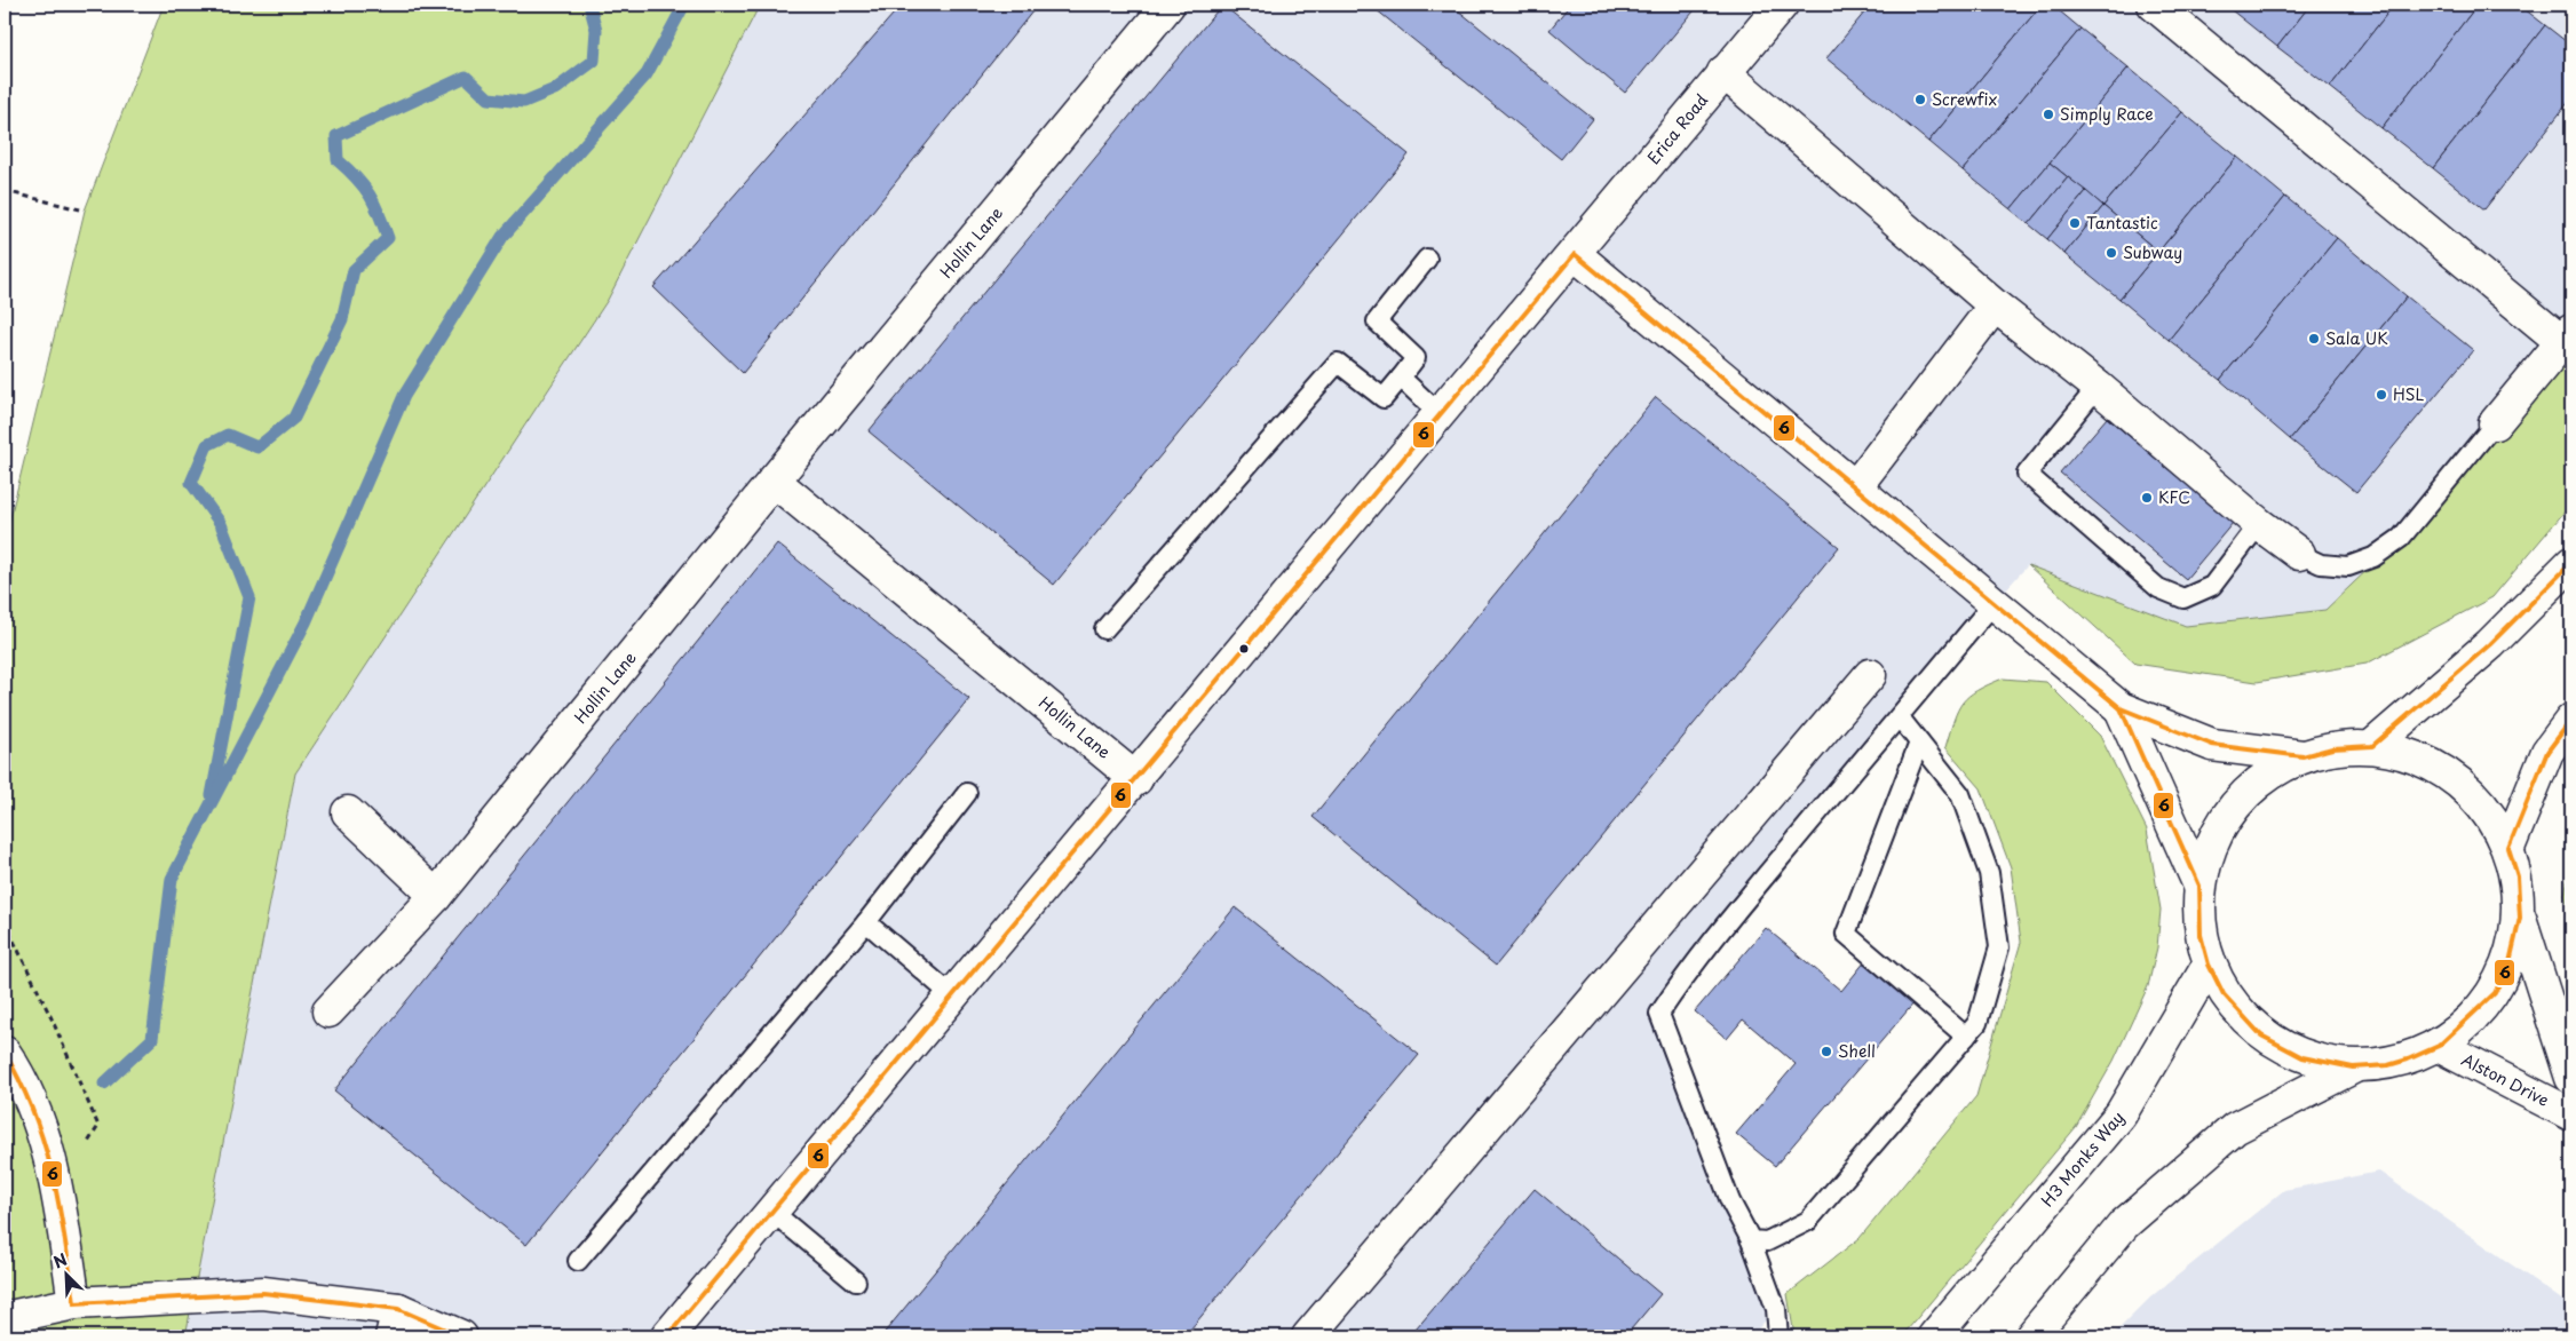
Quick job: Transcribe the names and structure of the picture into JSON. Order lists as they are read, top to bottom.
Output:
{
  "streets": {
    "street": [
      "Erica Road",
      "Hollin Lane",
      "Alston Drive",
      "H3 Monks Way"
    ]
  },
  "crossings": [
    ["Erica Road", "Hollin Lane"]
  ],
  "places": [
    "Screwfix",
    "Simply Race",
    "Tantastic",
    "Subway",
    "Sala UK",
    "HSL",
    "KFC",
    "Shell"
  ],
  "lines": ["transit line 6"],
  "north": "top left"
}
